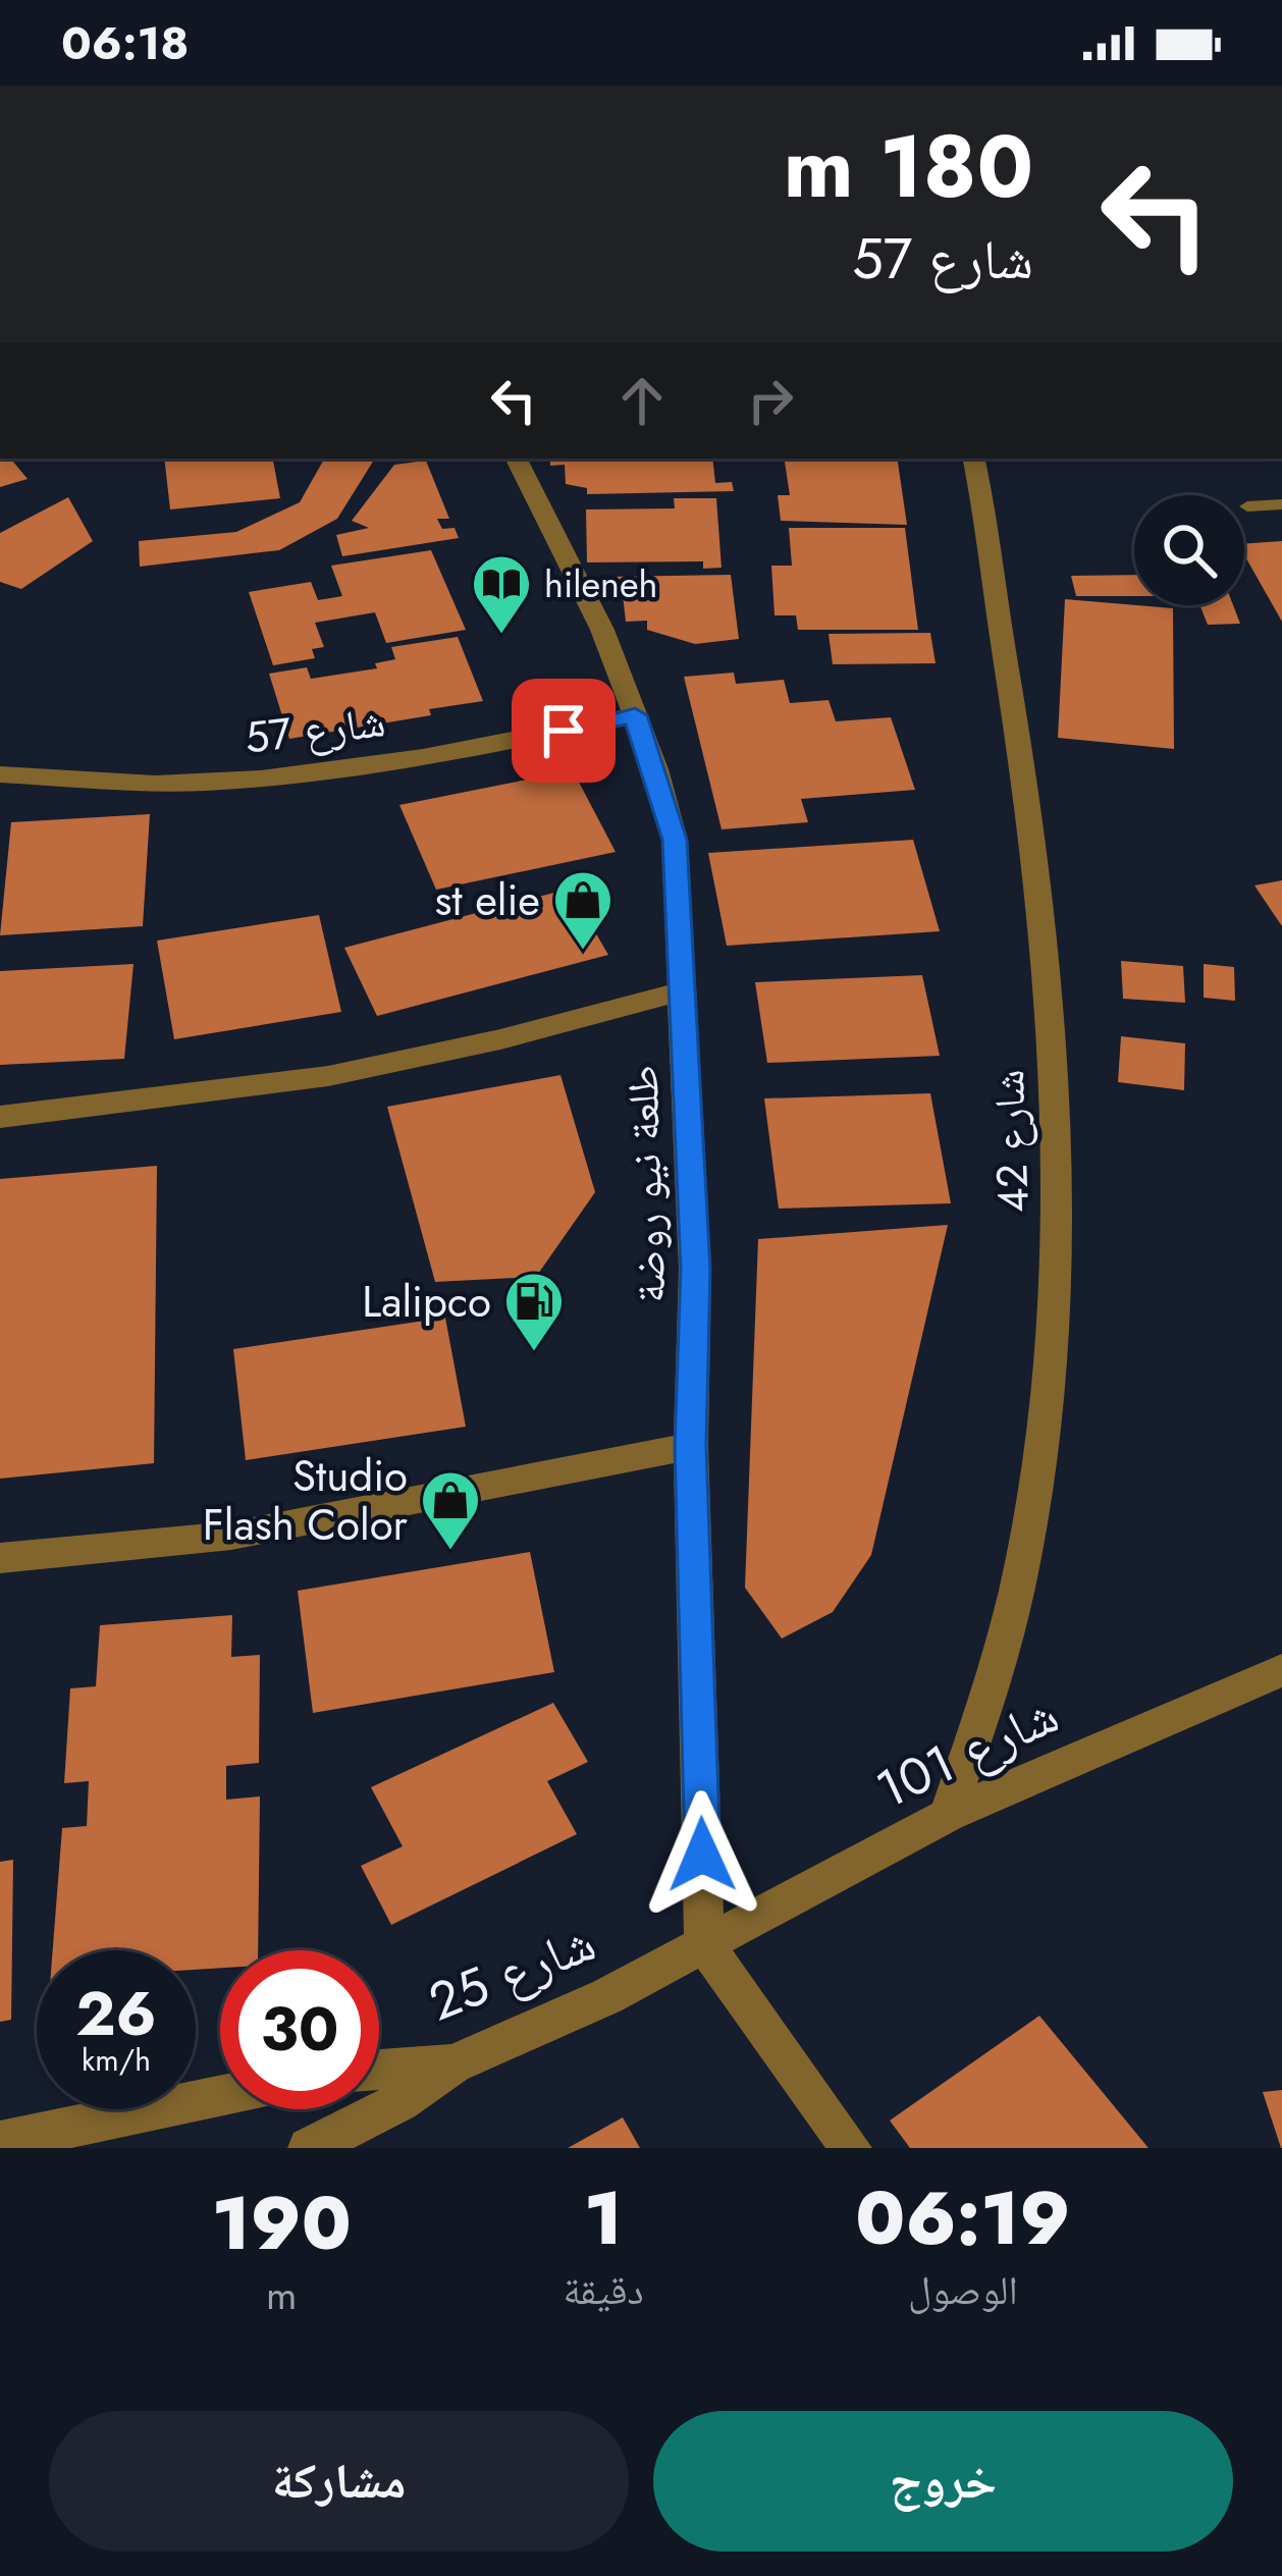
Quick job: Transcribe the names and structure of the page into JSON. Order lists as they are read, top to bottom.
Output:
{
  "streets": {
    "street": [
      "شارع 57",
      "شارع 42",
      "طلعة نيو روضة",
      "شارع 101",
      "شارع 25"
    ]
  },
  "crossings": [
    ["شارع 57", "طلعة نيو روضة"],
    ["شارع 42", "شارع 101"],
    ["طلعة نيو روضة", "شارع 101"],
    ["طلعة نيو روضة", "شارع 25"],
    ["شارع 101", "شارع 25"]
  ],
  "places": {
    "library": ["hileneh"],
    "shop": ["st elie", "Studio Flash Color"],
    "fuel station": ["Lalipco"]
  },
  "page": {
    "status": "06:18",
    "turn": ["180 m", "شارع 57"],
    "speed": "26 km/h",
    "limit": "30",
    "eta": [
      "06:19",
      "الوصول",
      "1",
      "دقيقة",
      "190",
      "m"
    ],
    "buttons": ["خروج", "مشاركة"]
  }
}
